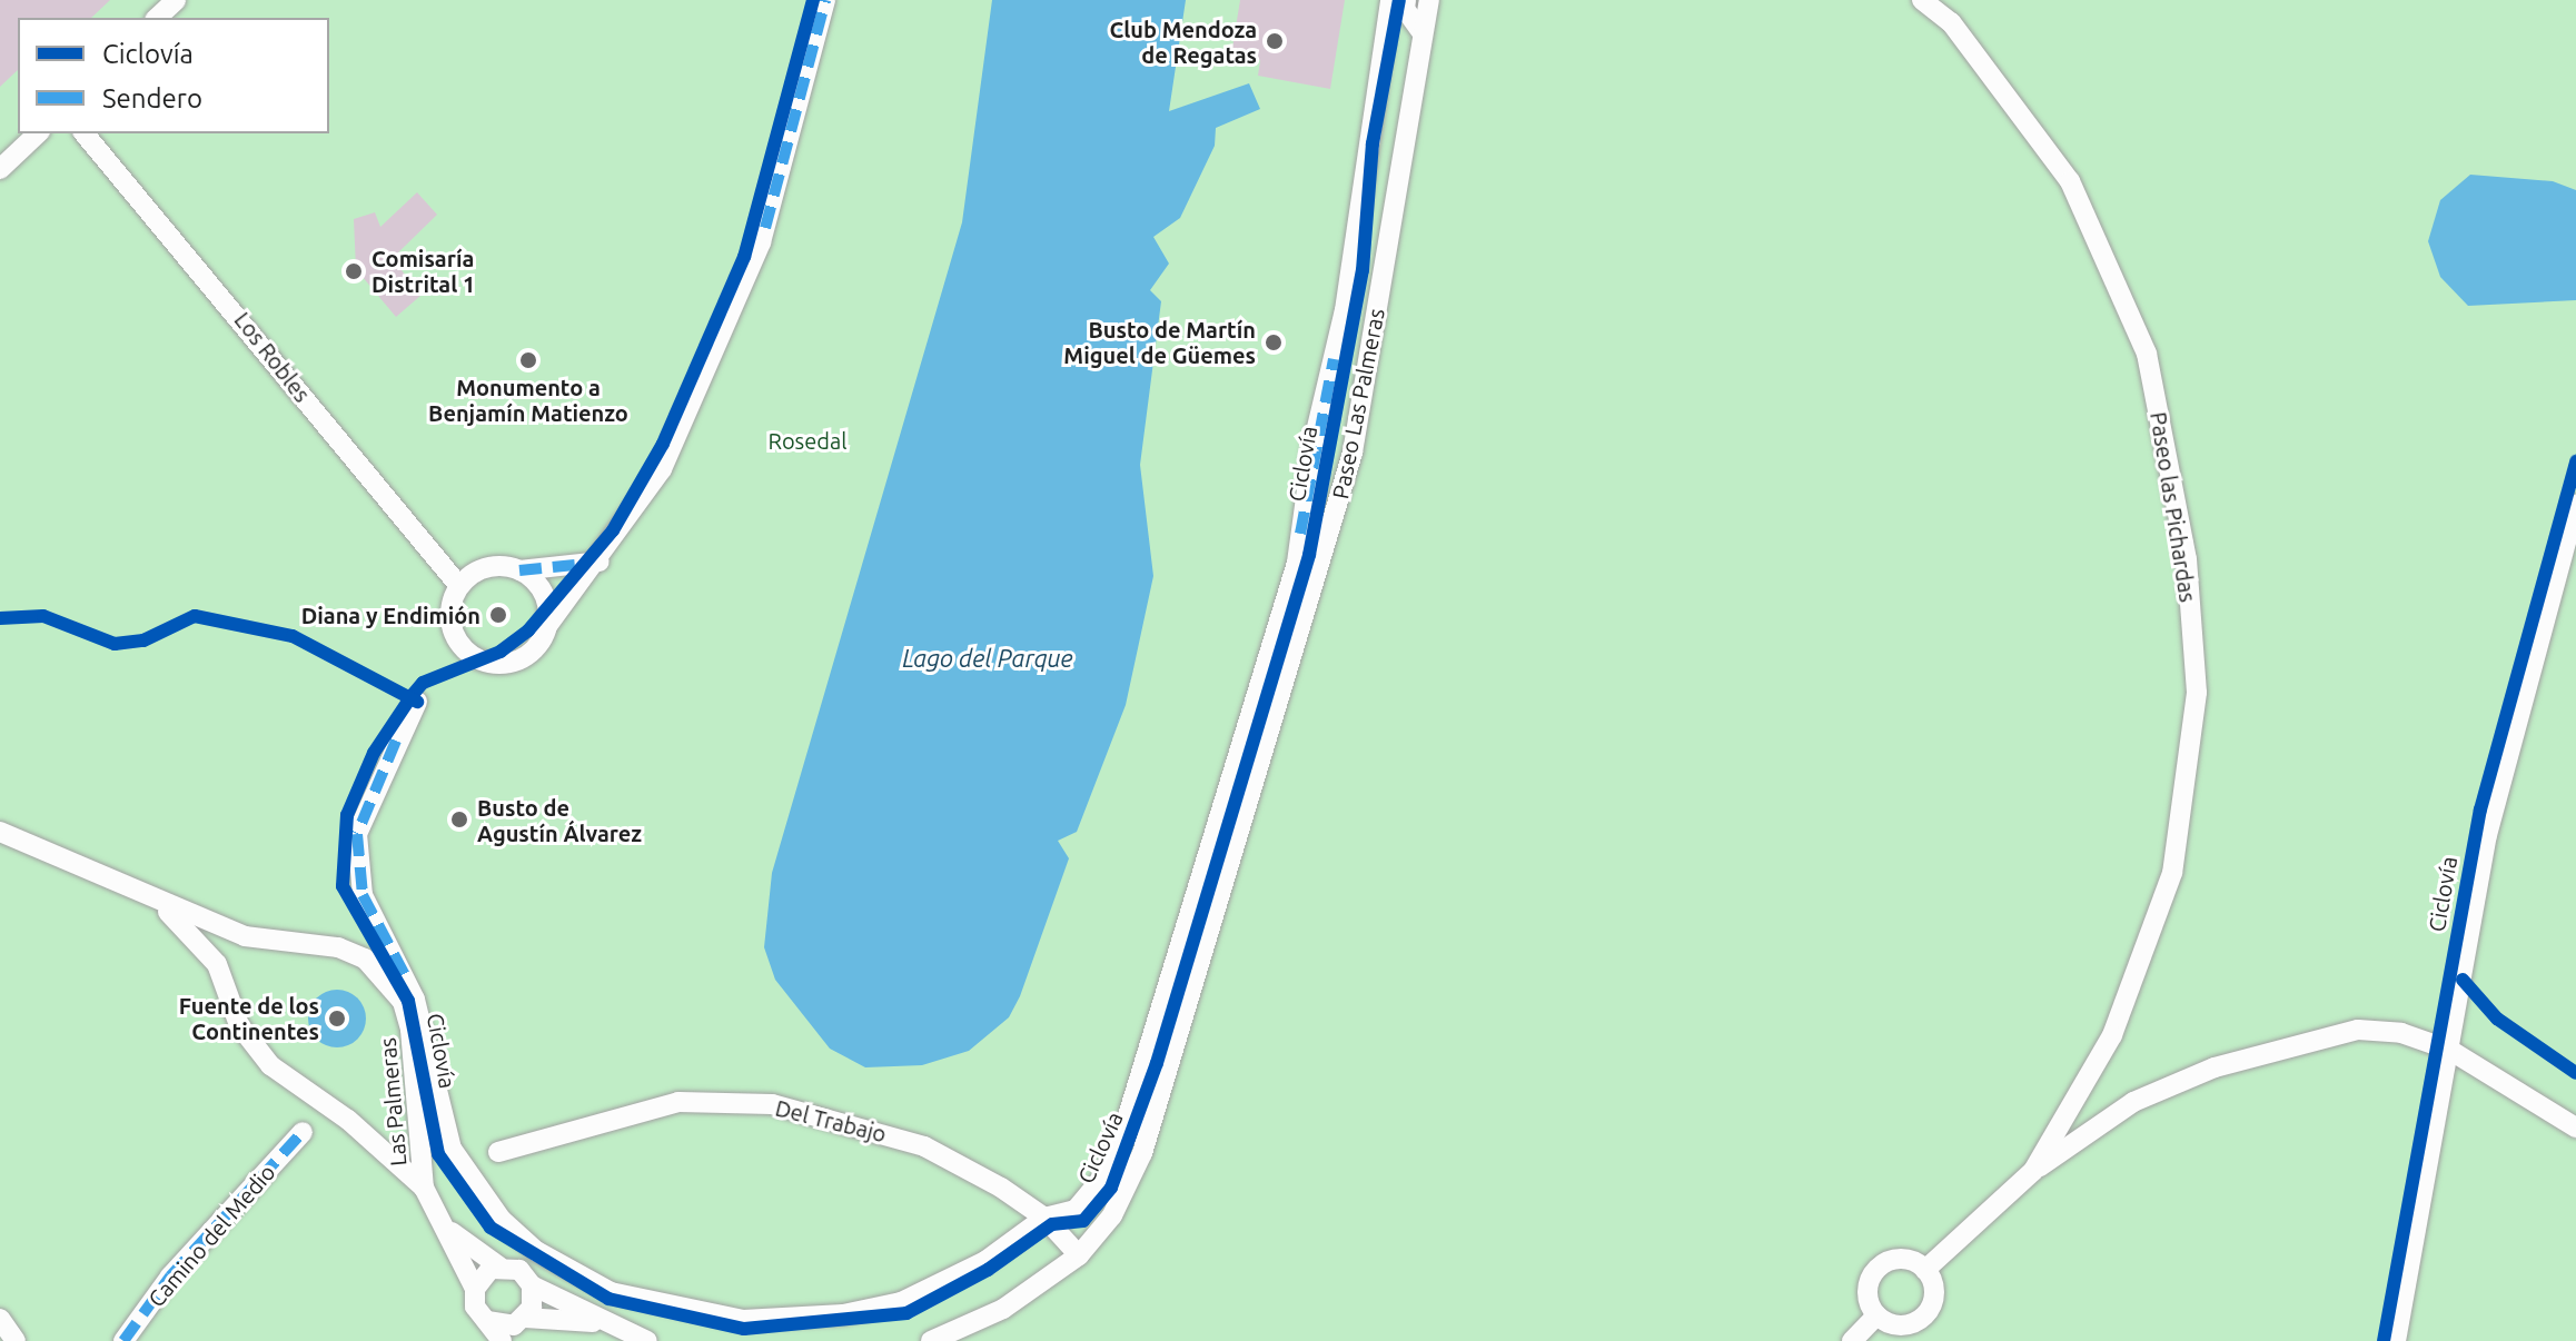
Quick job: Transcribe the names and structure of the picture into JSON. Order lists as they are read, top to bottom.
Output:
{
  "streets": {
    "street": [
      "Los Robles",
      "Paseo Las Palmeras",
      "Paseo las Pichardas",
      "Las Palmeras",
      "Del Trabajo",
      "Camino del Medio"
    ],
    "cycle path": ["Ciclovía"]
  },
  "crossings": [
    ["Paseo Las Palmeras", "Del Trabajo"]
  ],
  "water": ["Lago del Parque"],
  "parks": ["Rosedal"],
  "places": [
    "Club Mendoza de Regatas",
    "Comisaría Distrital 1",
    "Busto de Martín Miguel de Güemes",
    "Monumento a Benjamín Matienzo",
    "Diana y Endimión",
    "Busto de Agustín Álvarez",
    "Fuente de los Continentes"
  ],
  "legend": ["Ciclovía", "Sendero"]
}
